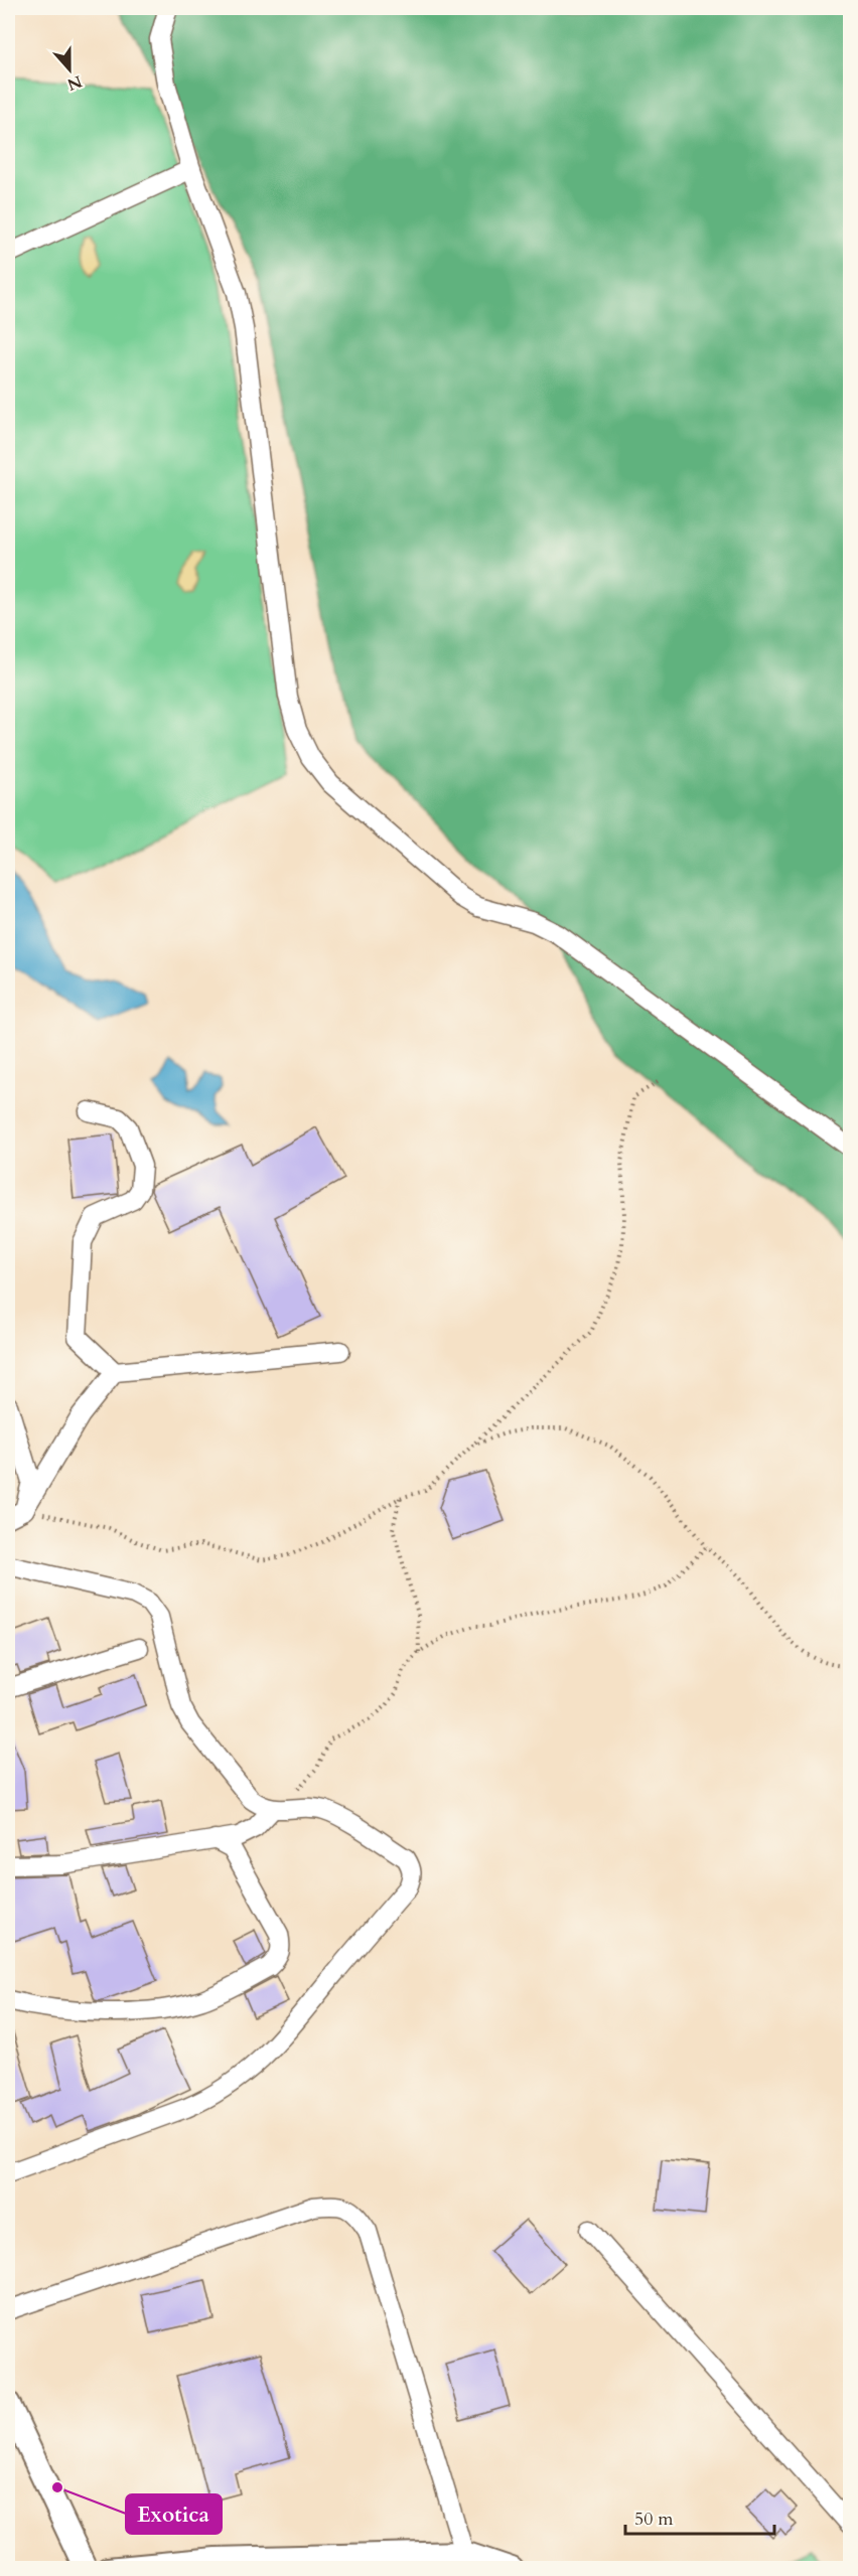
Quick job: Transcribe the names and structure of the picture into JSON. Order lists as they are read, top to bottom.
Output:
{
  "places": ["Exotica"],
  "scale_bar": "50 m",
  "north": "bottom"
}
